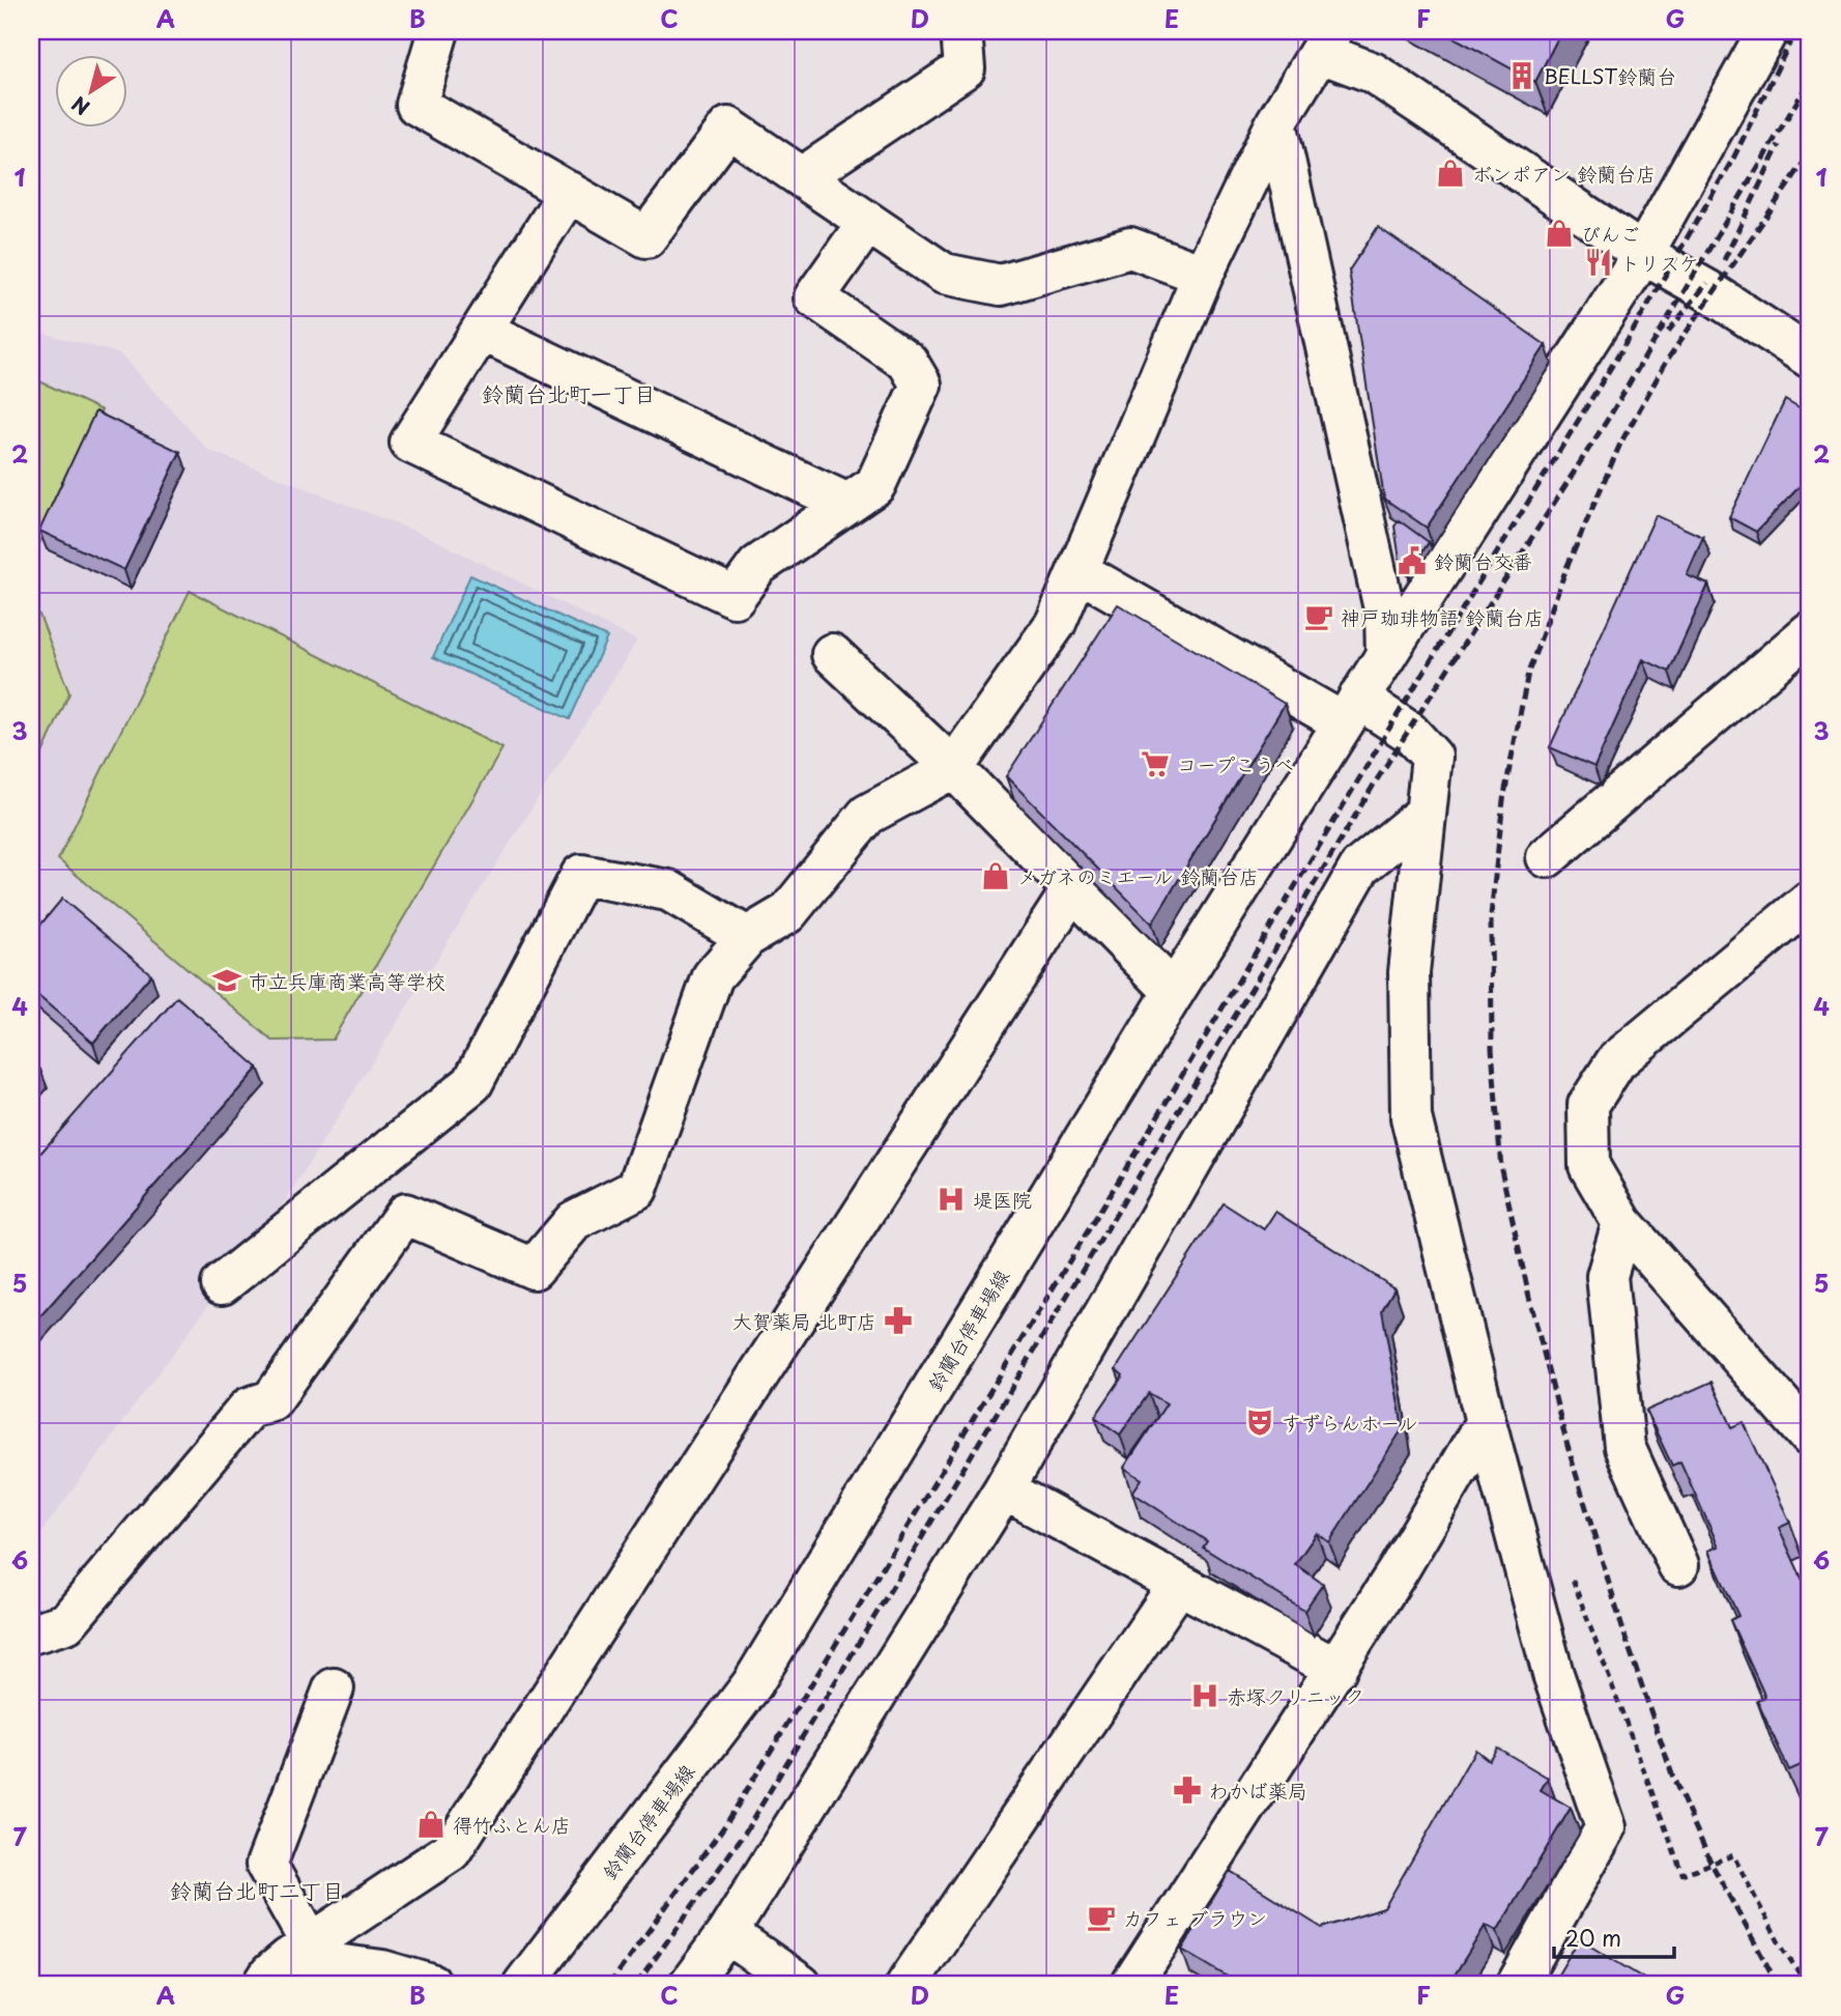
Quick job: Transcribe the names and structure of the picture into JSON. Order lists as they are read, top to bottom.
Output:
{
  "streets": {
    "street": ["鈴蘭台停車場線"]
  },
  "districts": ["鈴蘭台北町一丁目", "鈴蘭台北町二丁目"],
  "places": {
    "building": ["BELLST鈴蘭台"],
    "shop": [
      "ボンポアン 鈴蘭台店",
      "びんご",
      "メガネのミエール 鈴蘭台店",
      "得竹ふとん店"
    ],
    "restaurant": ["トリスケ"],
    "public building": ["鈴蘭台交番"],
    "cafe": ["神戸珈琲物語 鈴蘭台店", "カフェ ブラウン"],
    "supermarket": ["コープこうべ"],
    "school or university": ["市立兵庫商業高等学校"],
    "hospital": ["堤医院", "赤塚クリニック"],
    "pharmacy": ["大賀薬局 北町店", "わかば薬局"],
    "theatre": ["すずらんホール"]
  },
  "scale_bar": "20 m",
  "north": "bottom left",
  "grid": {
    "columns": [
      "A",
      "B",
      "C",
      "D",
      "E",
      "F",
      "G"
    ],
    "rows": [
      "1",
      "2",
      "3",
      "4",
      "5",
      "6",
      "7"
    ]
  }
}
